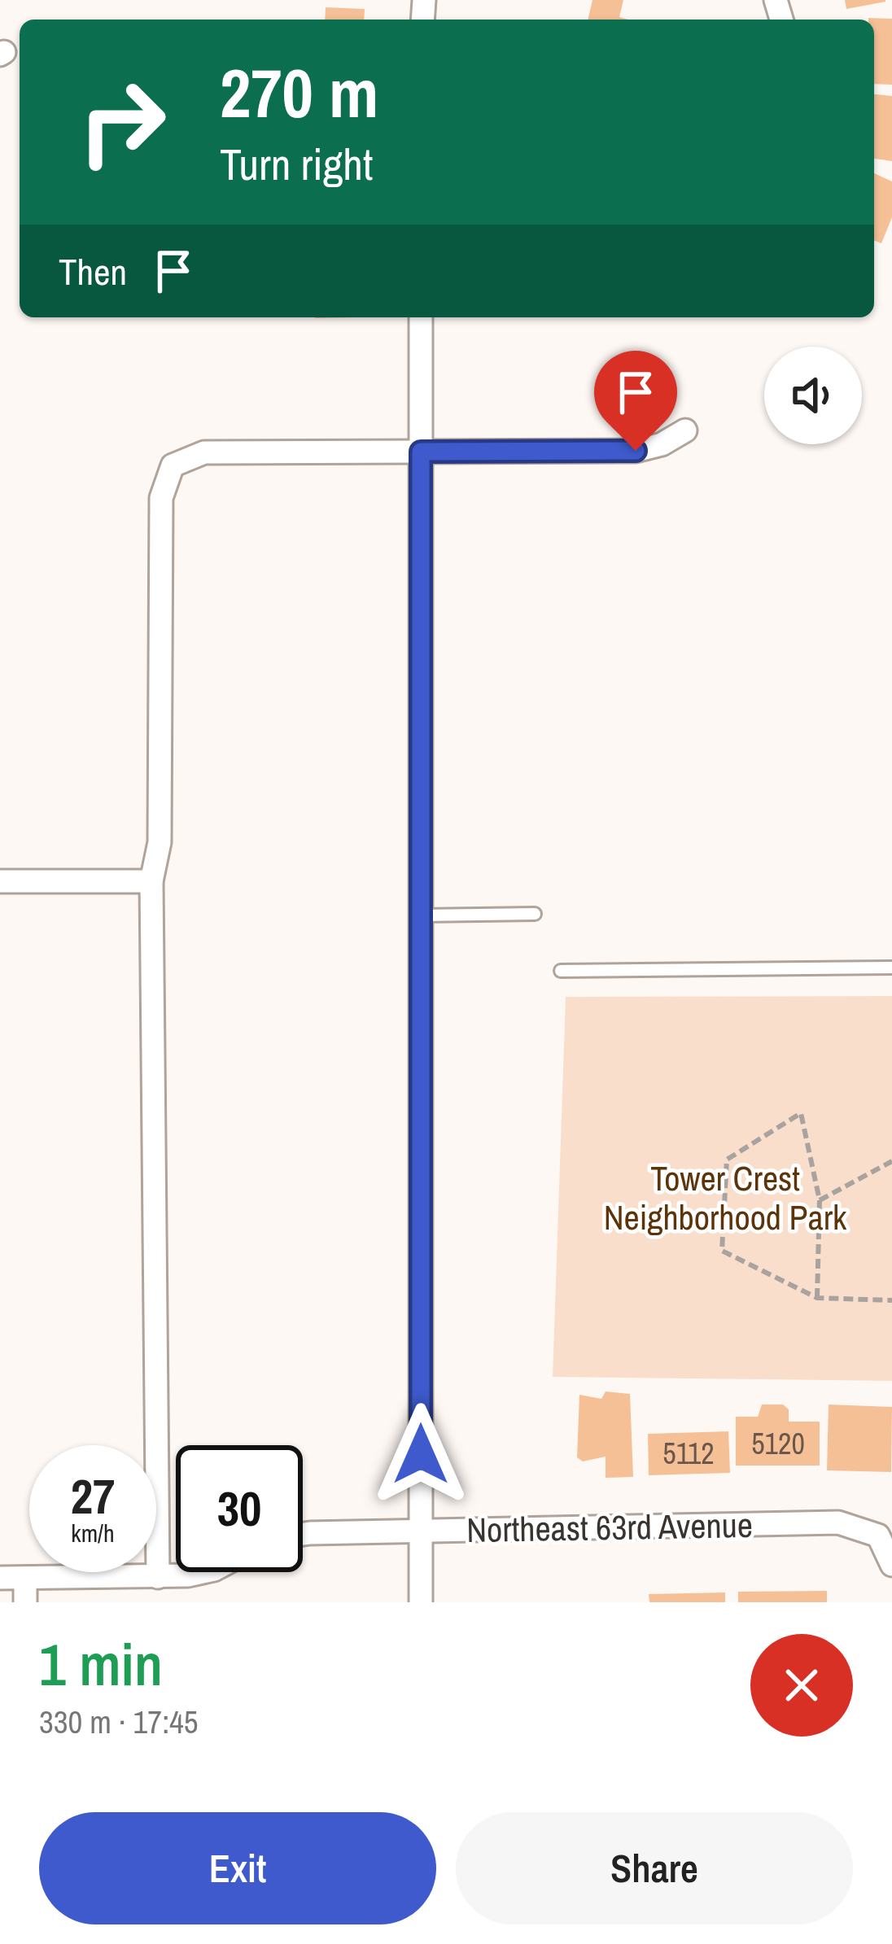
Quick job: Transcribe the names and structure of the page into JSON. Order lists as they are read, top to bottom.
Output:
{
  "streets": {
    "street": ["Northeast 63rd Avenue"]
  },
  "parks": ["Tower Crest Neighborhood Park"],
  "house_numbers": ["5120", "5112"],
  "page": {
    "turn": ["270 m", "Turn right"],
    "then": "Then",
    "speed": "27 km/h",
    "limit": "30",
    "heading": ["1 min", "330 m · 17:45"],
    "buttons": ["Exit", "Share"]
  }
}
